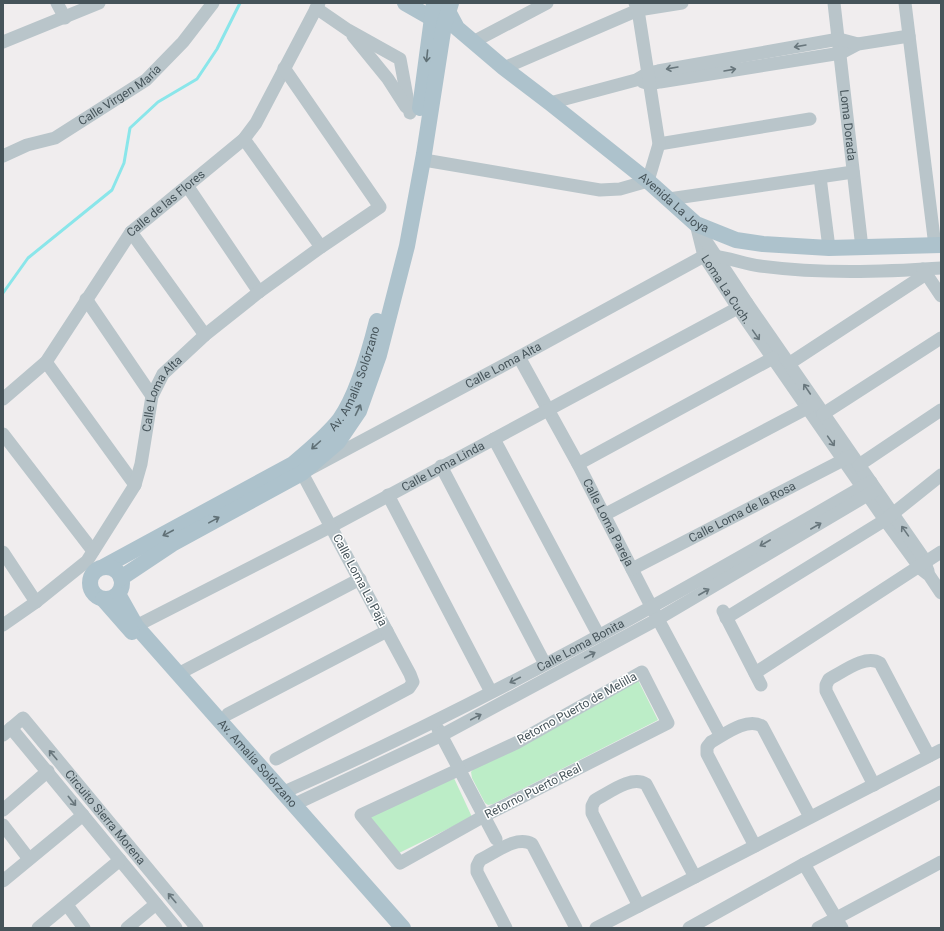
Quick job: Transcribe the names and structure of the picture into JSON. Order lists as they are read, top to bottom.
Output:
{
  "streets": {
    "main road": ["Avenida La Joya", "Av. Amalia Solórzano"],
    "street": [
      "Calle Virgen María",
      "Loma Dorada",
      "Calle de las Flores",
      "Loma La Cuch.",
      "Calle Loma Alta",
      "Calle Loma Linda",
      "Calle Loma de la Rosa",
      "Calle Loma Pareja",
      "Calle Loma La Paja",
      "Calle Loma Bonita",
      "Retorno Puerto de Melilla",
      "Retorno Puerto Real",
      "Circuito Sierra Morena"
    ]
  },
  "crossings": [
    ["Loma Dorada", "Avenida La Joya"],
    ["Avenida La Joya", "Loma La Cuch."],
    ["Avenida La Joya", "Av. Amalia Solórzano"],
    ["Calle de las Flores", "Calle Loma Alta"],
    ["Loma La Cuch.", "Calle Loma Alta"],
    ["Loma La Cuch.", "Calle Loma Linda"],
    ["Loma La Cuch.", "Calle Loma de la Rosa"],
    ["Loma La Cuch.", "Calle Loma Bonita"],
    ["Calle Loma Alta", "Av. Amalia Solórzano"],
    ["Calle Loma Alta", "Calle Loma Pareja"],
    ["Calle Loma Alta", "Calle Loma La Paja"],
    ["Av. Amalia Solórzano", "Calle Loma Linda"],
    ["Av. Amalia Solórzano", "Calle Loma La Paja"],
    ["Av. Amalia Solórzano", "Calle Loma Bonita"],
    ["Calle Loma Linda", "Calle Loma Pareja"],
    ["Calle Loma Linda", "Calle Loma La Paja"],
    ["Calle Loma de la Rosa", "Calle Loma Pareja"],
    ["Calle Loma Pareja", "Calle Loma Bonita"],
    ["Retorno Puerto de Melilla", "Retorno Puerto Real"]
  ]
}
